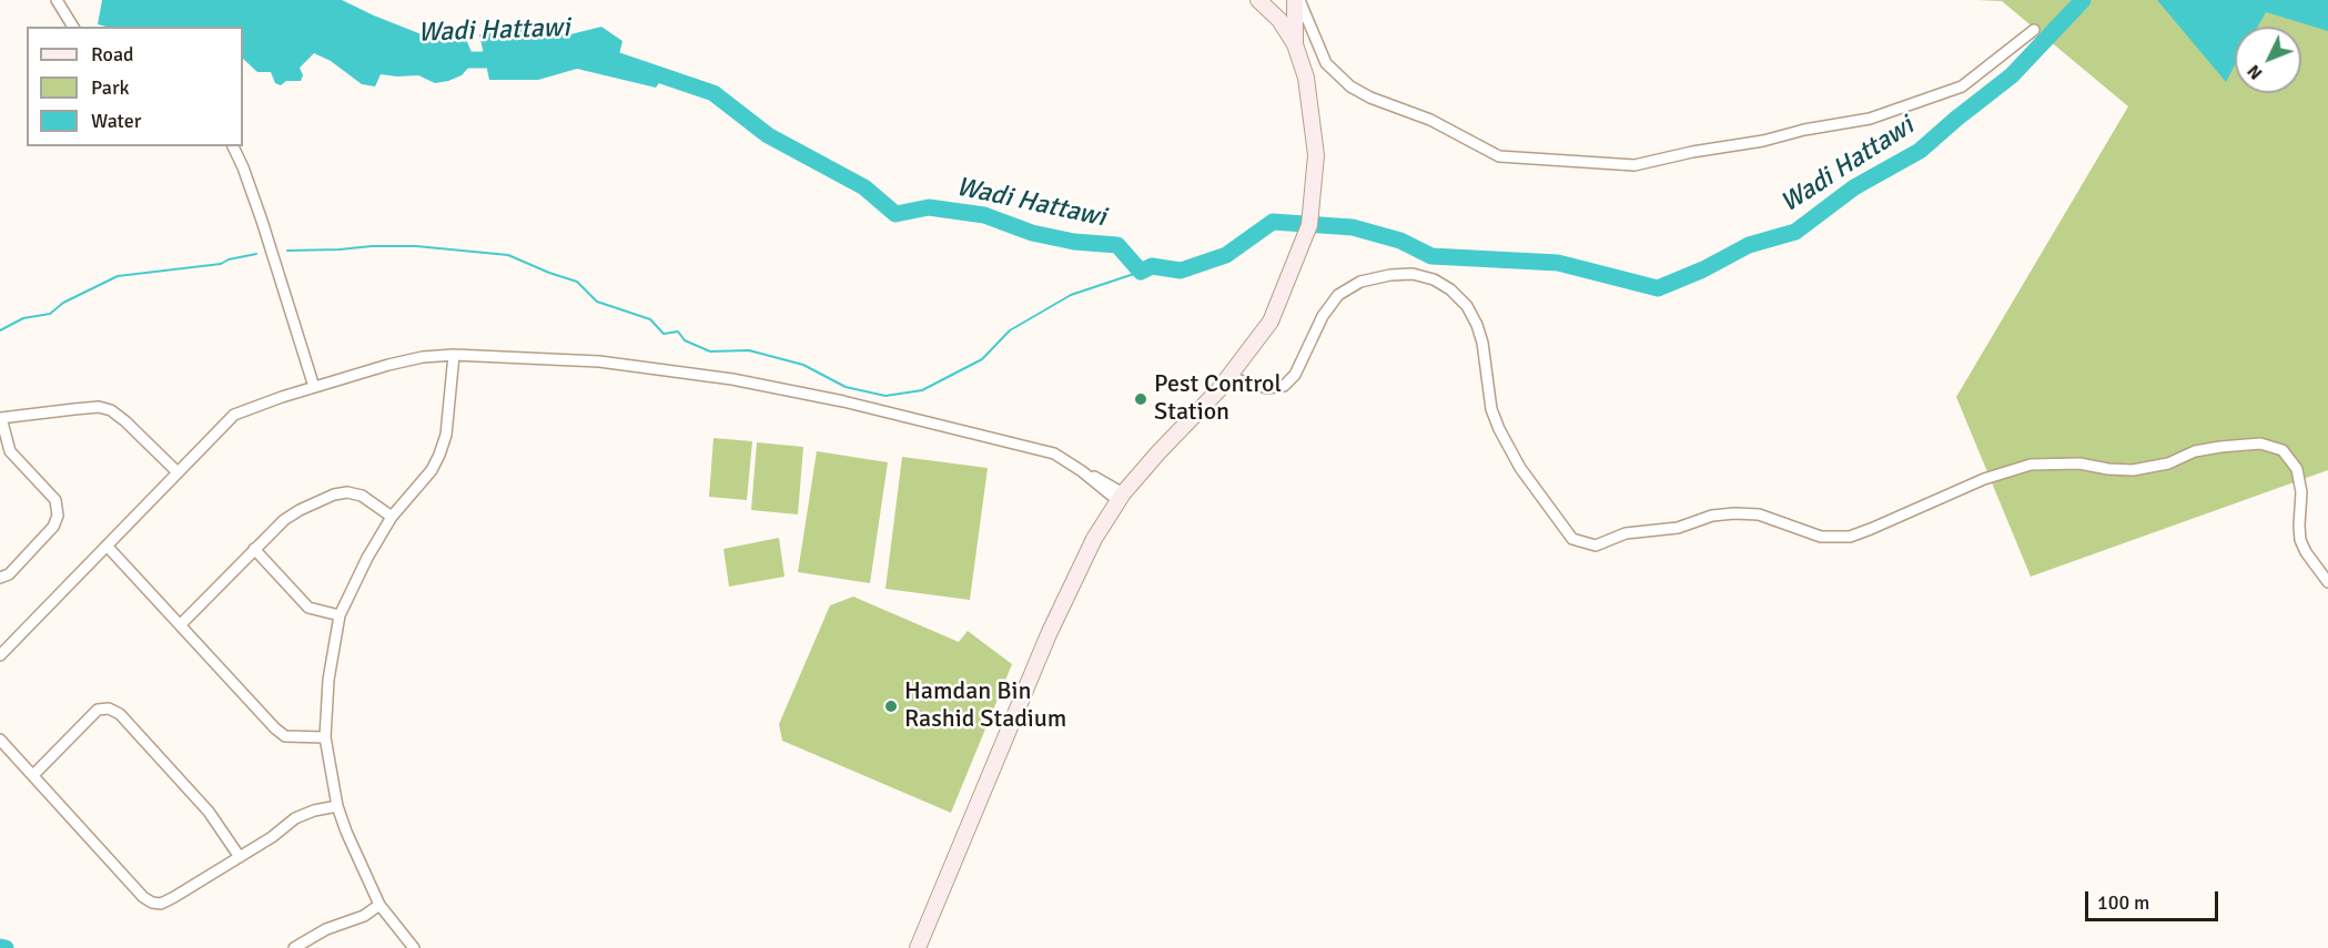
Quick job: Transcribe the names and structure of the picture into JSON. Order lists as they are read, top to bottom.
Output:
{
  "water": ["Wadi Hattawi"],
  "places": ["Pest Control Station", "Hamdan Bin Rashid Stadium"],
  "legend": ["Road", "Park", "Water"],
  "scale_bar": "100 m",
  "north": "bottom left"
}
